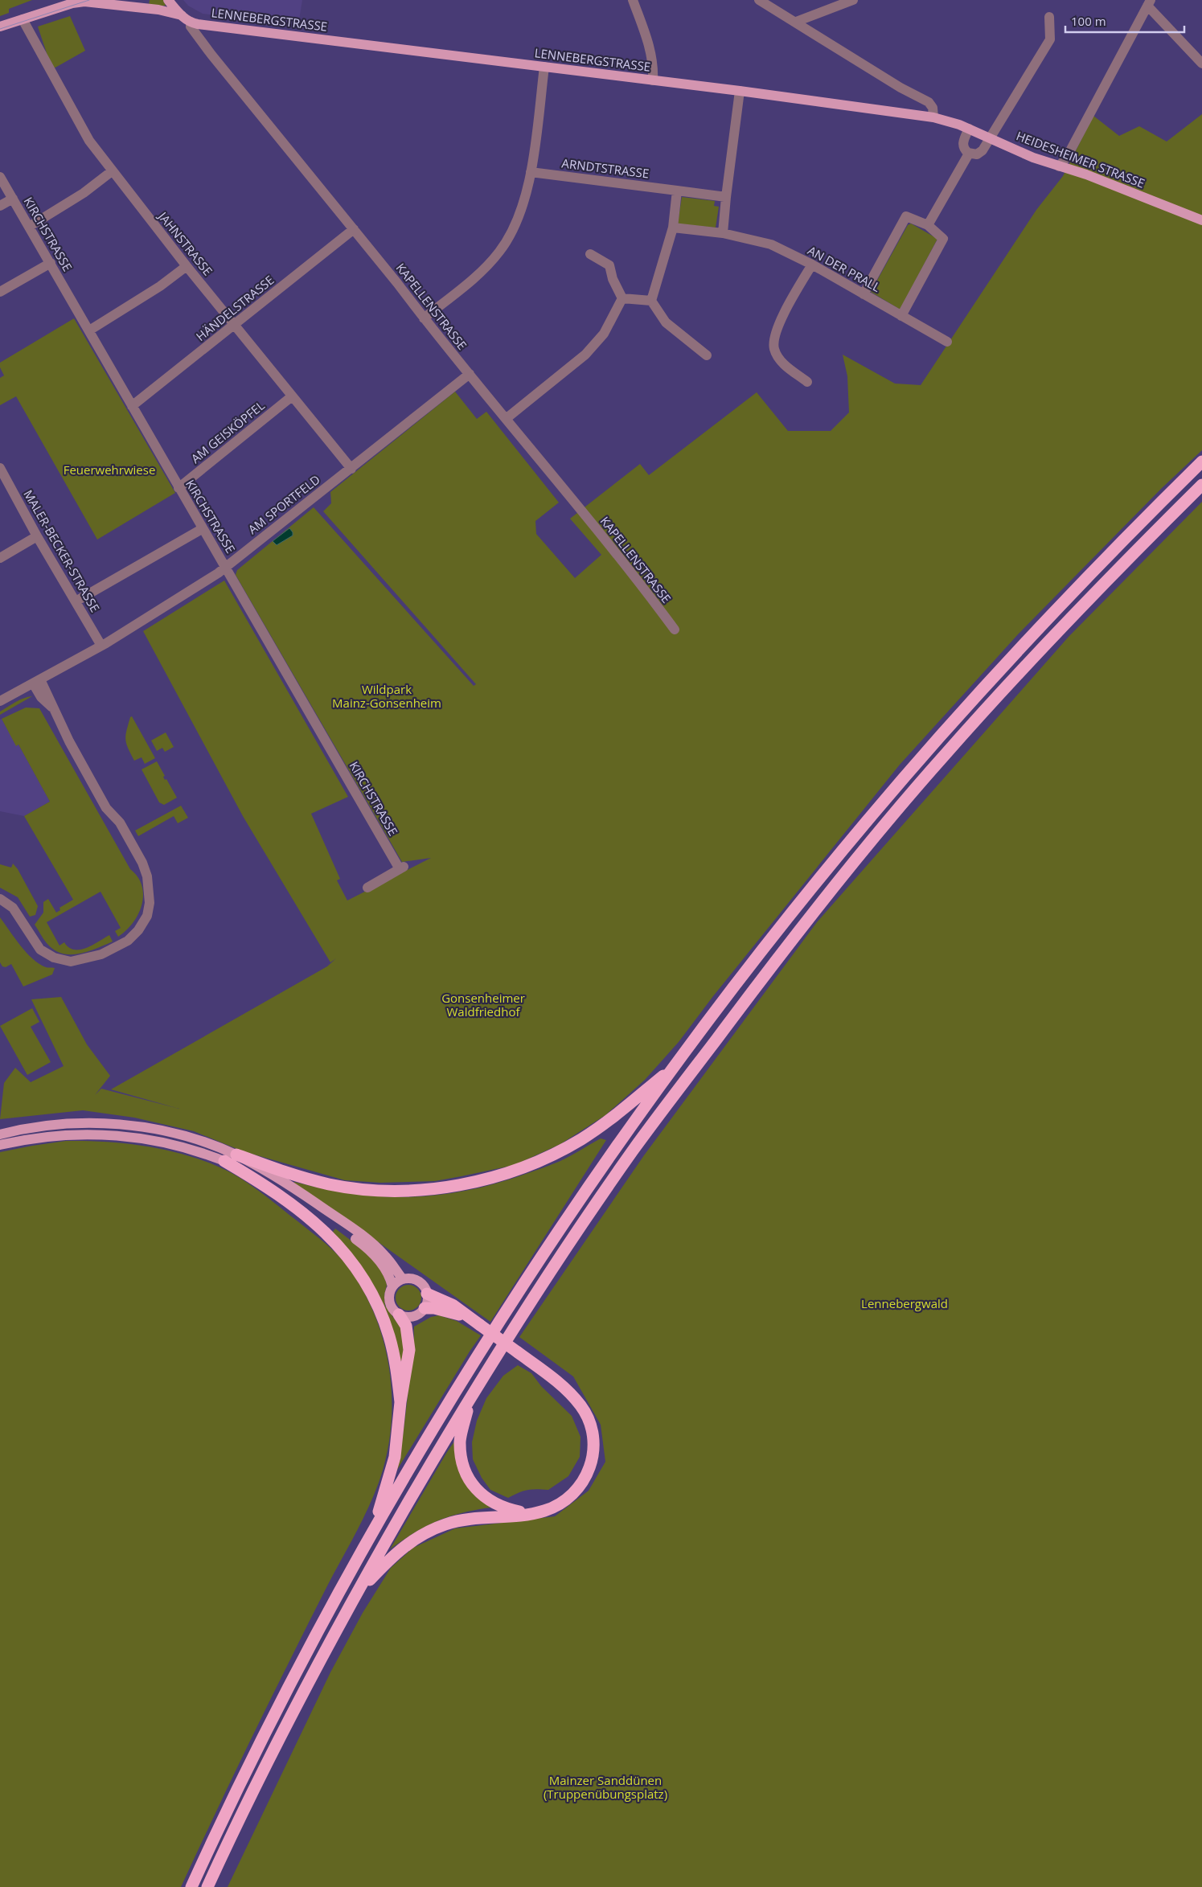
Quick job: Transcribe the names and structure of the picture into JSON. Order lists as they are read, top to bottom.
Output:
{
  "streets": {
    "main road": ["LENNEBERGSTRASSE", "HEIDESHEIMER STRASSE", "KAPELLENSTRASSE"],
    "street": [
      "ARNDTSTRASSE",
      "KIRCHSTRASSE",
      "JAHNSTRASSE",
      "AN DER PRALL",
      "HÄNDELSTRASSE",
      "AM GEISKÖPFEL",
      "AM SPORTFELD",
      "MALER-BECKER-STRASSE"
    ]
  },
  "crossings": [
    ["LENNEBERGSTRASSE", "HEIDESHEIMER STRASSE"],
    ["LENNEBERGSTRASSE", "KAPELLENSTRASSE"],
    ["KIRCHSTRASSE", "HÄNDELSTRASSE"],
    ["KIRCHSTRASSE", "AM GEISKÖPFEL"],
    ["KIRCHSTRASSE", "AM SPORTFELD"],
    ["JAHNSTRASSE", "HÄNDELSTRASSE"],
    ["JAHNSTRASSE", "AM GEISKÖPFEL"],
    ["JAHNSTRASSE", "AM SPORTFELD"],
    ["KAPELLENSTRASSE", "HÄNDELSTRASSE"],
    ["KAPELLENSTRASSE", "AM SPORTFELD"],
    ["AM SPORTFELD", "MALER-BECKER-STRASSE"]
  ],
  "parks": [
    "Feuerwehrwiese",
    "Wildpark Mainz-Gonsenheim",
    "Gonsenheimer Waldfriedhof",
    "Lennebergwald",
    "Mainzer Sanddünen (Truppenübungsplatz)"
  ],
  "scale_bar": "100 m"
}
